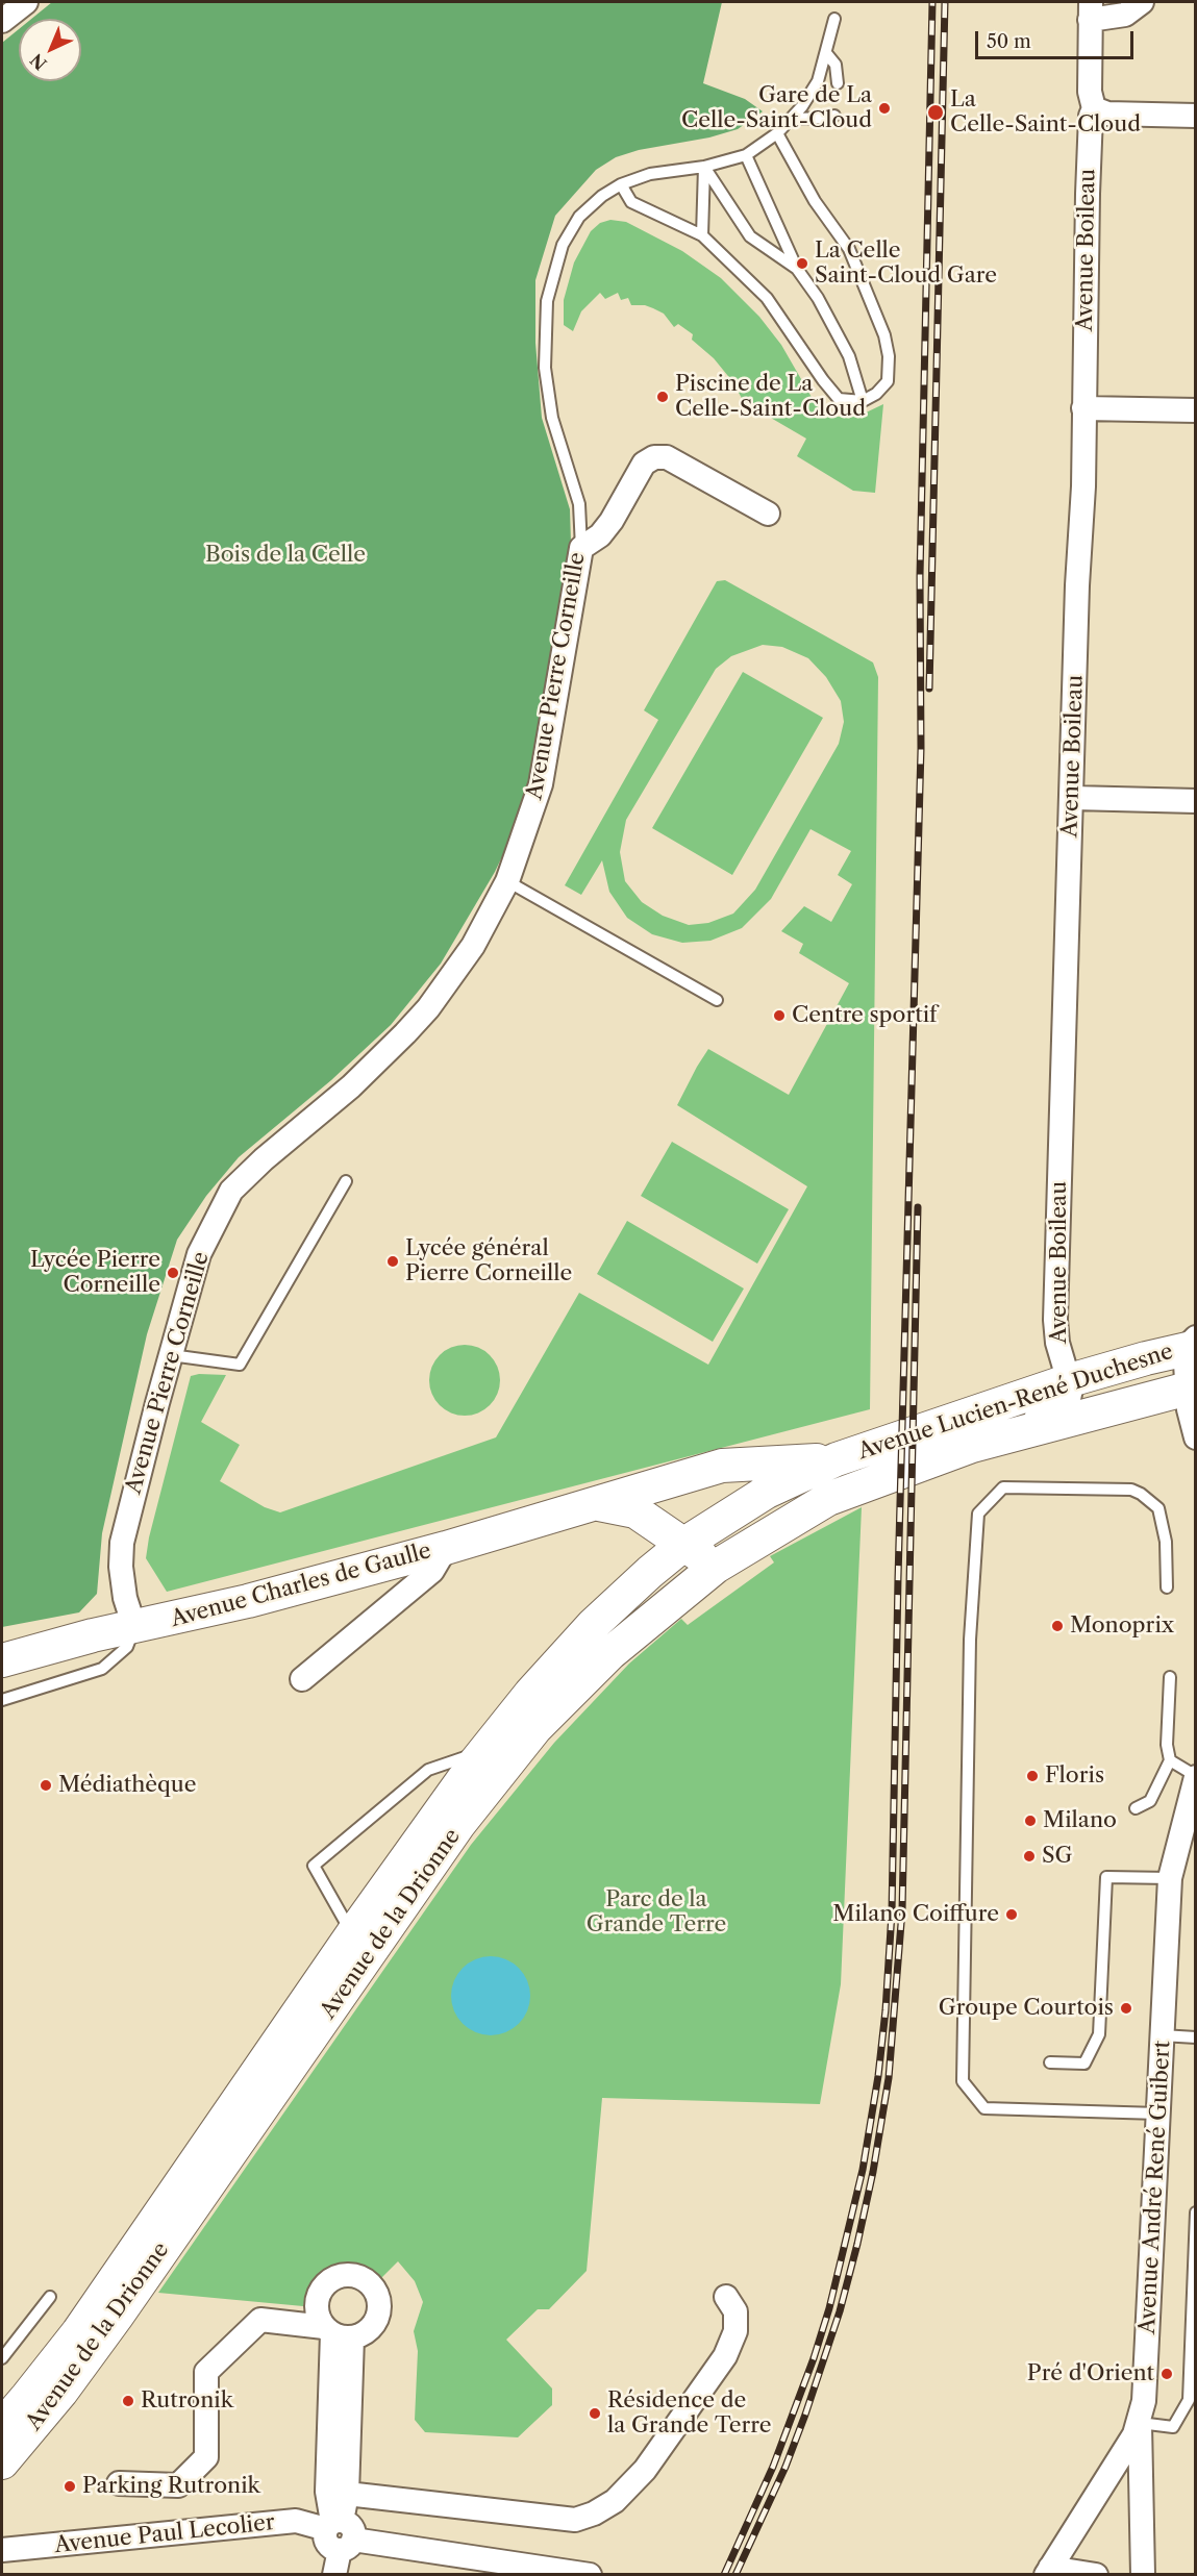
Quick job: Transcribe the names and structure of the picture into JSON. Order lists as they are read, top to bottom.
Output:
{
  "streets": {
    "main road": ["Avenue Lucien-René Duchesne", "Avenue Charles de Gaulle", "Avenue de la Drionne"],
    "street": [
      "Avenue Boileau",
      "Avenue Pierre Corneille",
      "Avenue André René Guibert",
      "Avenue Paul Lecolier"
    ]
  },
  "crossings": [
    ["Avenue Boileau", "Avenue Lucien-René Duchesne"],
    ["Avenue Pierre Corneille", "Avenue Charles de Gaulle"],
    ["Avenue Lucien-René Duchesne", "Avenue Charles de Gaulle"],
    ["Avenue Lucien-René Duchesne", "Avenue de la Drionne"],
    ["Avenue Charles de Gaulle", "Avenue de la Drionne"]
  ],
  "parks": ["Bois de la Celle", "Parc de la Grande Terre"],
  "places": [
    "Gare de La Celle-Saint-Cloud",
    "La Celle-Saint-Cloud",
    "La Celle Saint-Cloud Gare",
    "Piscine de La Celle-Saint-Cloud",
    "Centre sportif",
    "Lycée général Pierre Corneille",
    "Lycée Pierre Corneille",
    "Monoprix",
    "Floris",
    "Médiathèque",
    "Milano",
    "SG",
    "Milano Coiffure",
    "Groupe Courtois",
    "Pré d'Orient",
    "Rutronik",
    "Résidence de la Grande Terre",
    "Parking Rutronik"
  ],
  "scale_bar": "50 m",
  "north": "bottom left"
}
